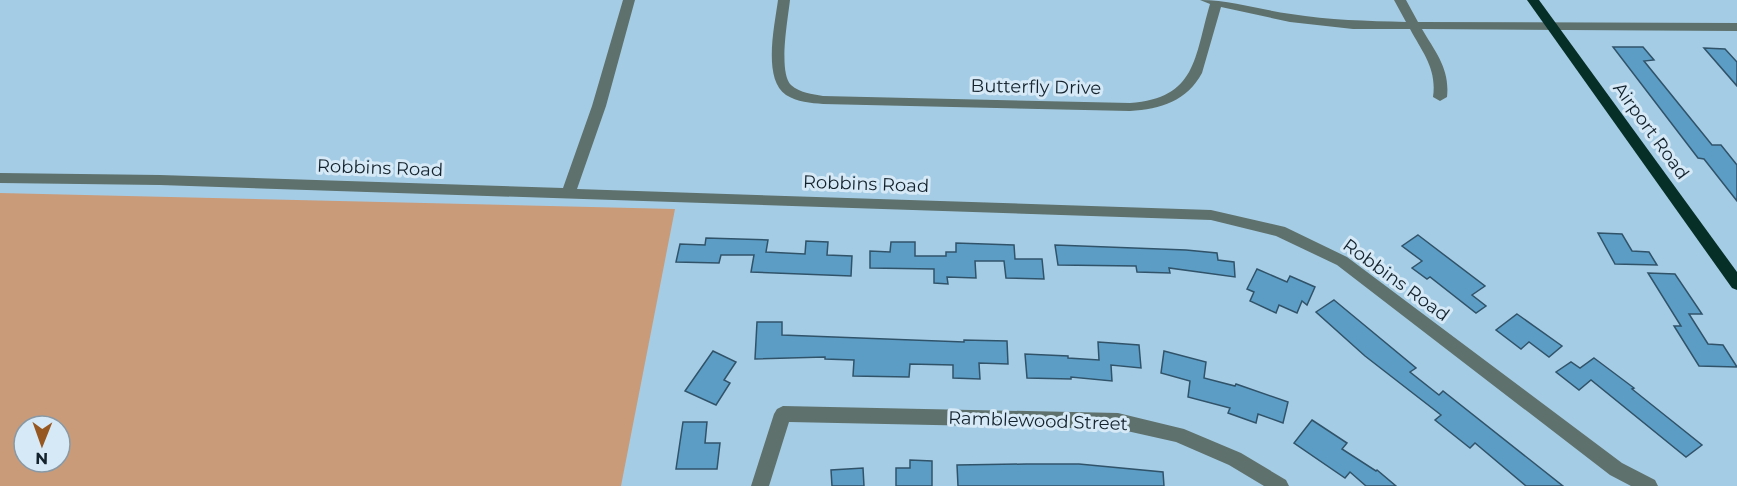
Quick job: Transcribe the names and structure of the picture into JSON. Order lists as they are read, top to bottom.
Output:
{
  "streets": {
    "main road": ["Airport Road"],
    "street": ["Butterfly Drive", "Robbins Road", "Ramblewood Street"]
  },
  "north": "bottom"
}
